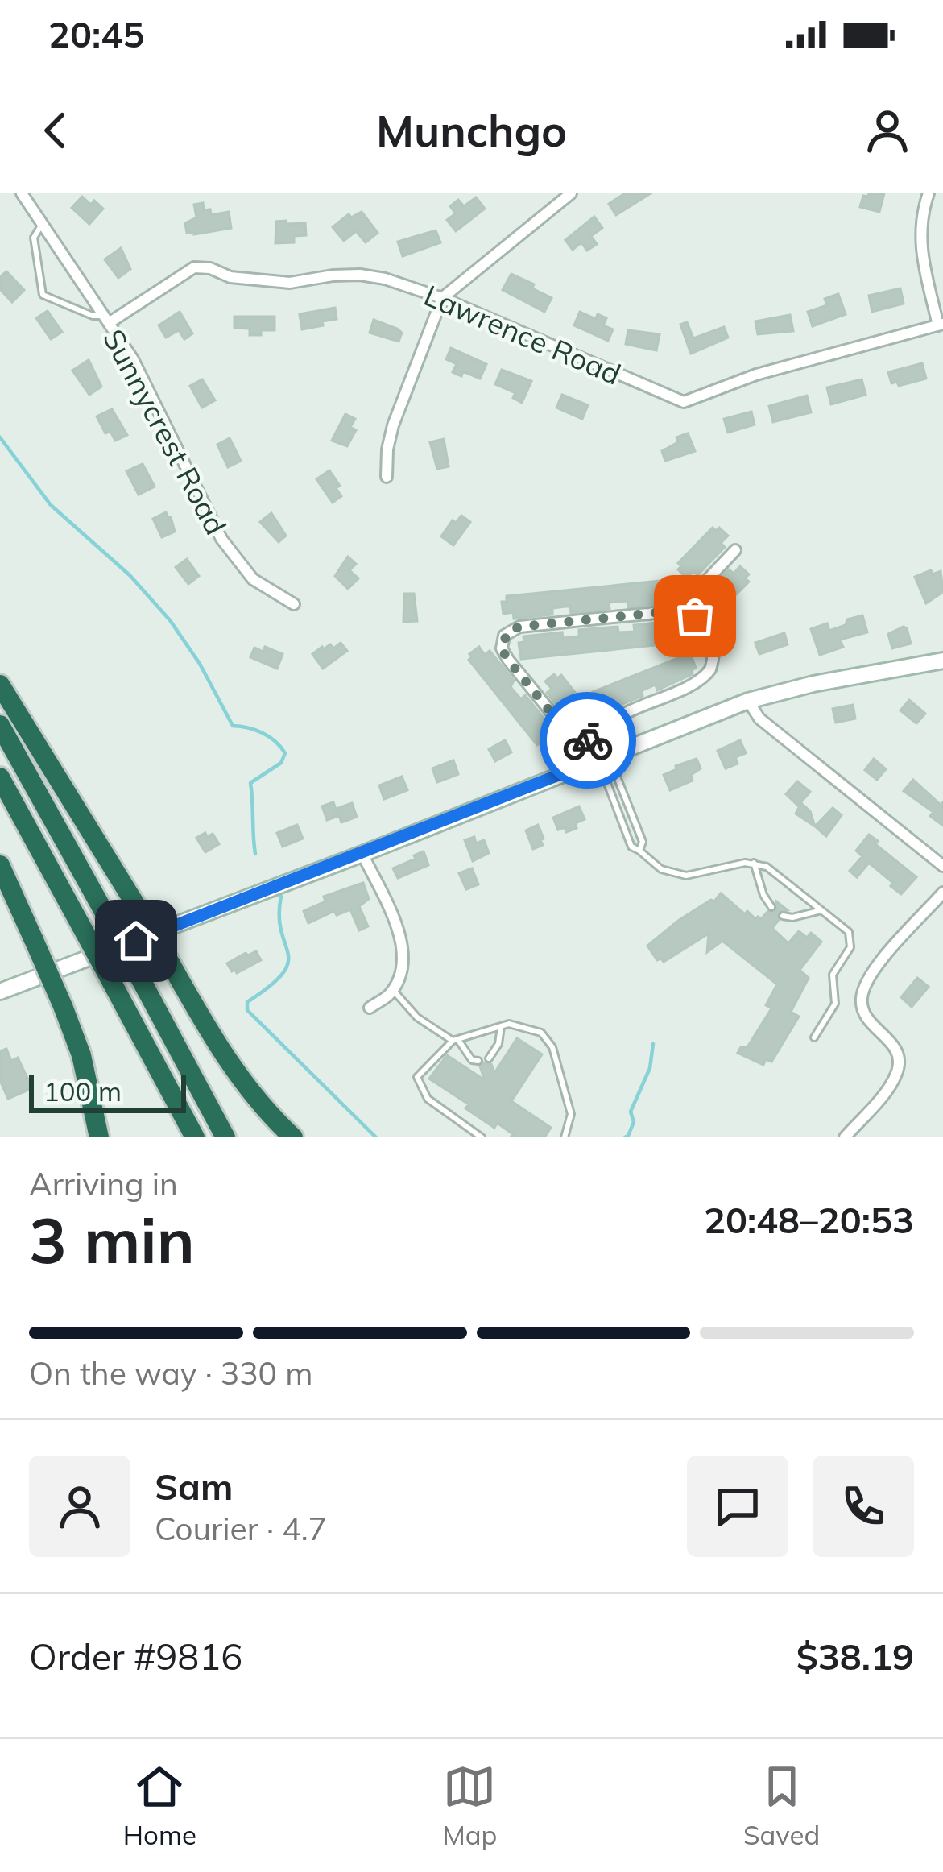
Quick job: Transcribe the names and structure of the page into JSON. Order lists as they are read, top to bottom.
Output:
{
  "streets": {
    "street": ["Lawrence Road", "Sunnycrest Road"]
  },
  "crossings": [
    ["Lawrence Road", "Sunnycrest Road"]
  ],
  "scale_bar": "100 m",
  "page": {
    "status": "20:45",
    "header": "Munchgo",
    "scale": "100 m",
    "heading": ["3 min", "Arriving in", "20:48–20:53"],
    "panel": [
      "Sam",
      "Courier · 4.7",
      "Order #9816",
      "$38.19"
    ],
    "bar": "On the way · 330 m",
    "tabs": ["Home", "Map", "Saved"]
  }
}
